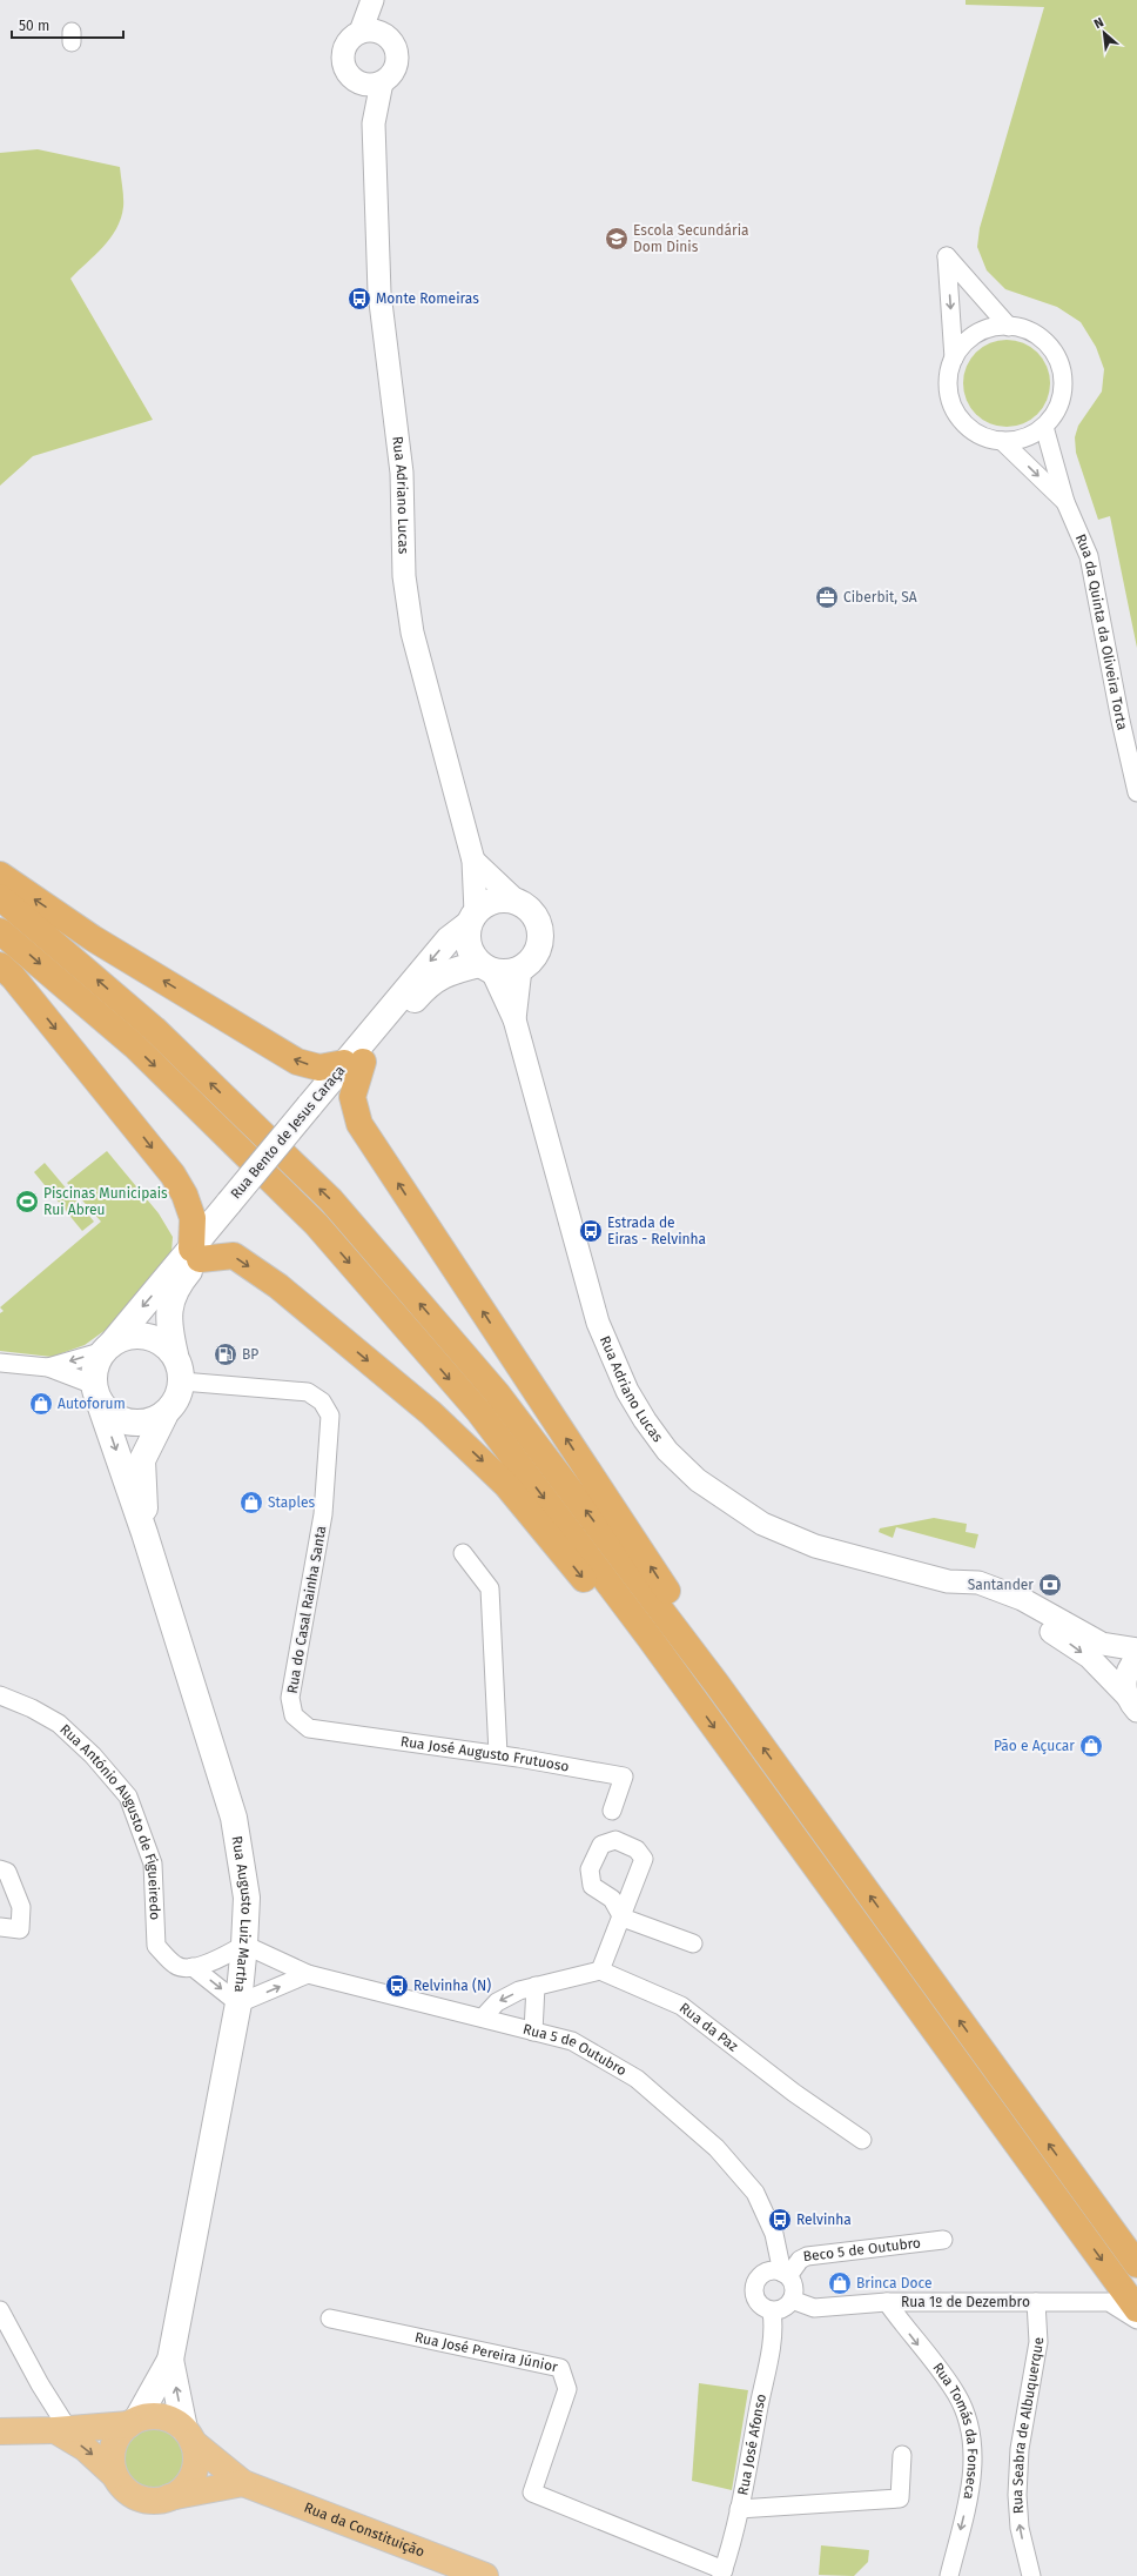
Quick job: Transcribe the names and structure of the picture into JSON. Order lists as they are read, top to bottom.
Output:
{
  "streets": {
    "main road": [
      "Rua Adriano Lucas",
      "Rua Bento de Jesus Caraça",
      "Rua Augusto Luiz Martha",
      "Rua da Constituição"
    ],
    "street": [
      "Rua da Quinta da Oliveira Torta",
      "Rua do Casal Rainha Santa",
      "Rua José Augusto Frutuoso",
      "Rua António Augusto de Figueiredo",
      "Rua da Paz",
      "Rua 5 de Outubro",
      "Beco 5 de Outubro",
      "Rua 1º de Dezembro",
      "Rua José Pereira Júnior",
      "Rua Seabra de Albuquerque",
      "Rua Tomás da Fonseca",
      "Rua José Afonso"
    ]
  },
  "crossings": [
    ["Rua Adriano Lucas", "Rua Bento de Jesus Caraça"],
    ["Rua Bento de Jesus Caraça", "Rua do Casal Rainha Santa"],
    ["Rua Bento de Jesus Caraça", "Rua Augusto Luiz Martha"],
    ["Rua do Casal Rainha Santa", "Rua José Augusto Frutuoso"],
    ["Rua do Casal Rainha Santa", "Rua Augusto Luiz Martha"],
    ["Rua António Augusto de Figueiredo", "Rua Augusto Luiz Martha"],
    ["Rua Augusto Luiz Martha", "Rua 5 de Outubro"],
    ["Rua Augusto Luiz Martha", "Rua da Constituição"],
    ["Rua 5 de Outubro", "Beco 5 de Outubro"],
    ["Rua 5 de Outubro", "Rua 1º de Dezembro"],
    ["Rua 5 de Outubro", "Rua José Afonso"],
    ["Beco 5 de Outubro", "Rua 1º de Dezembro"],
    ["Beco 5 de Outubro", "Rua José Afonso"],
    ["Rua 1º de Dezembro", "Rua Seabra de Albuquerque"],
    ["Rua 1º de Dezembro", "Rua Tomás da Fonseca"],
    ["Rua 1º de Dezembro", "Rua José Afonso"],
    ["Rua José Pereira Júnior", "Rua José Afonso"]
  ],
  "one_way": ["Rua Seabra de Albuquerque", "Rua Tomás da Fonseca"],
  "places": {
    "school or university": ["Escola Secundária Dom Dinis"],
    "bus stop": [
      "Monte Romeiras",
      "Estrada de Eiras - Relvinha",
      "Relvinha (N)",
      "Relvinha"
    ],
    "office": ["Ciberbit, SA"],
    "sports": ["Piscinas Municipais Rui Abreu"],
    "fuel station": ["BP"],
    "shop": [
      "Autoforum",
      "Staples",
      "Pão e Açucar",
      "Brinca Doce"
    ],
    "bank": ["Santander"]
  },
  "scale_bar": "50 m",
  "north": "top left"
}
